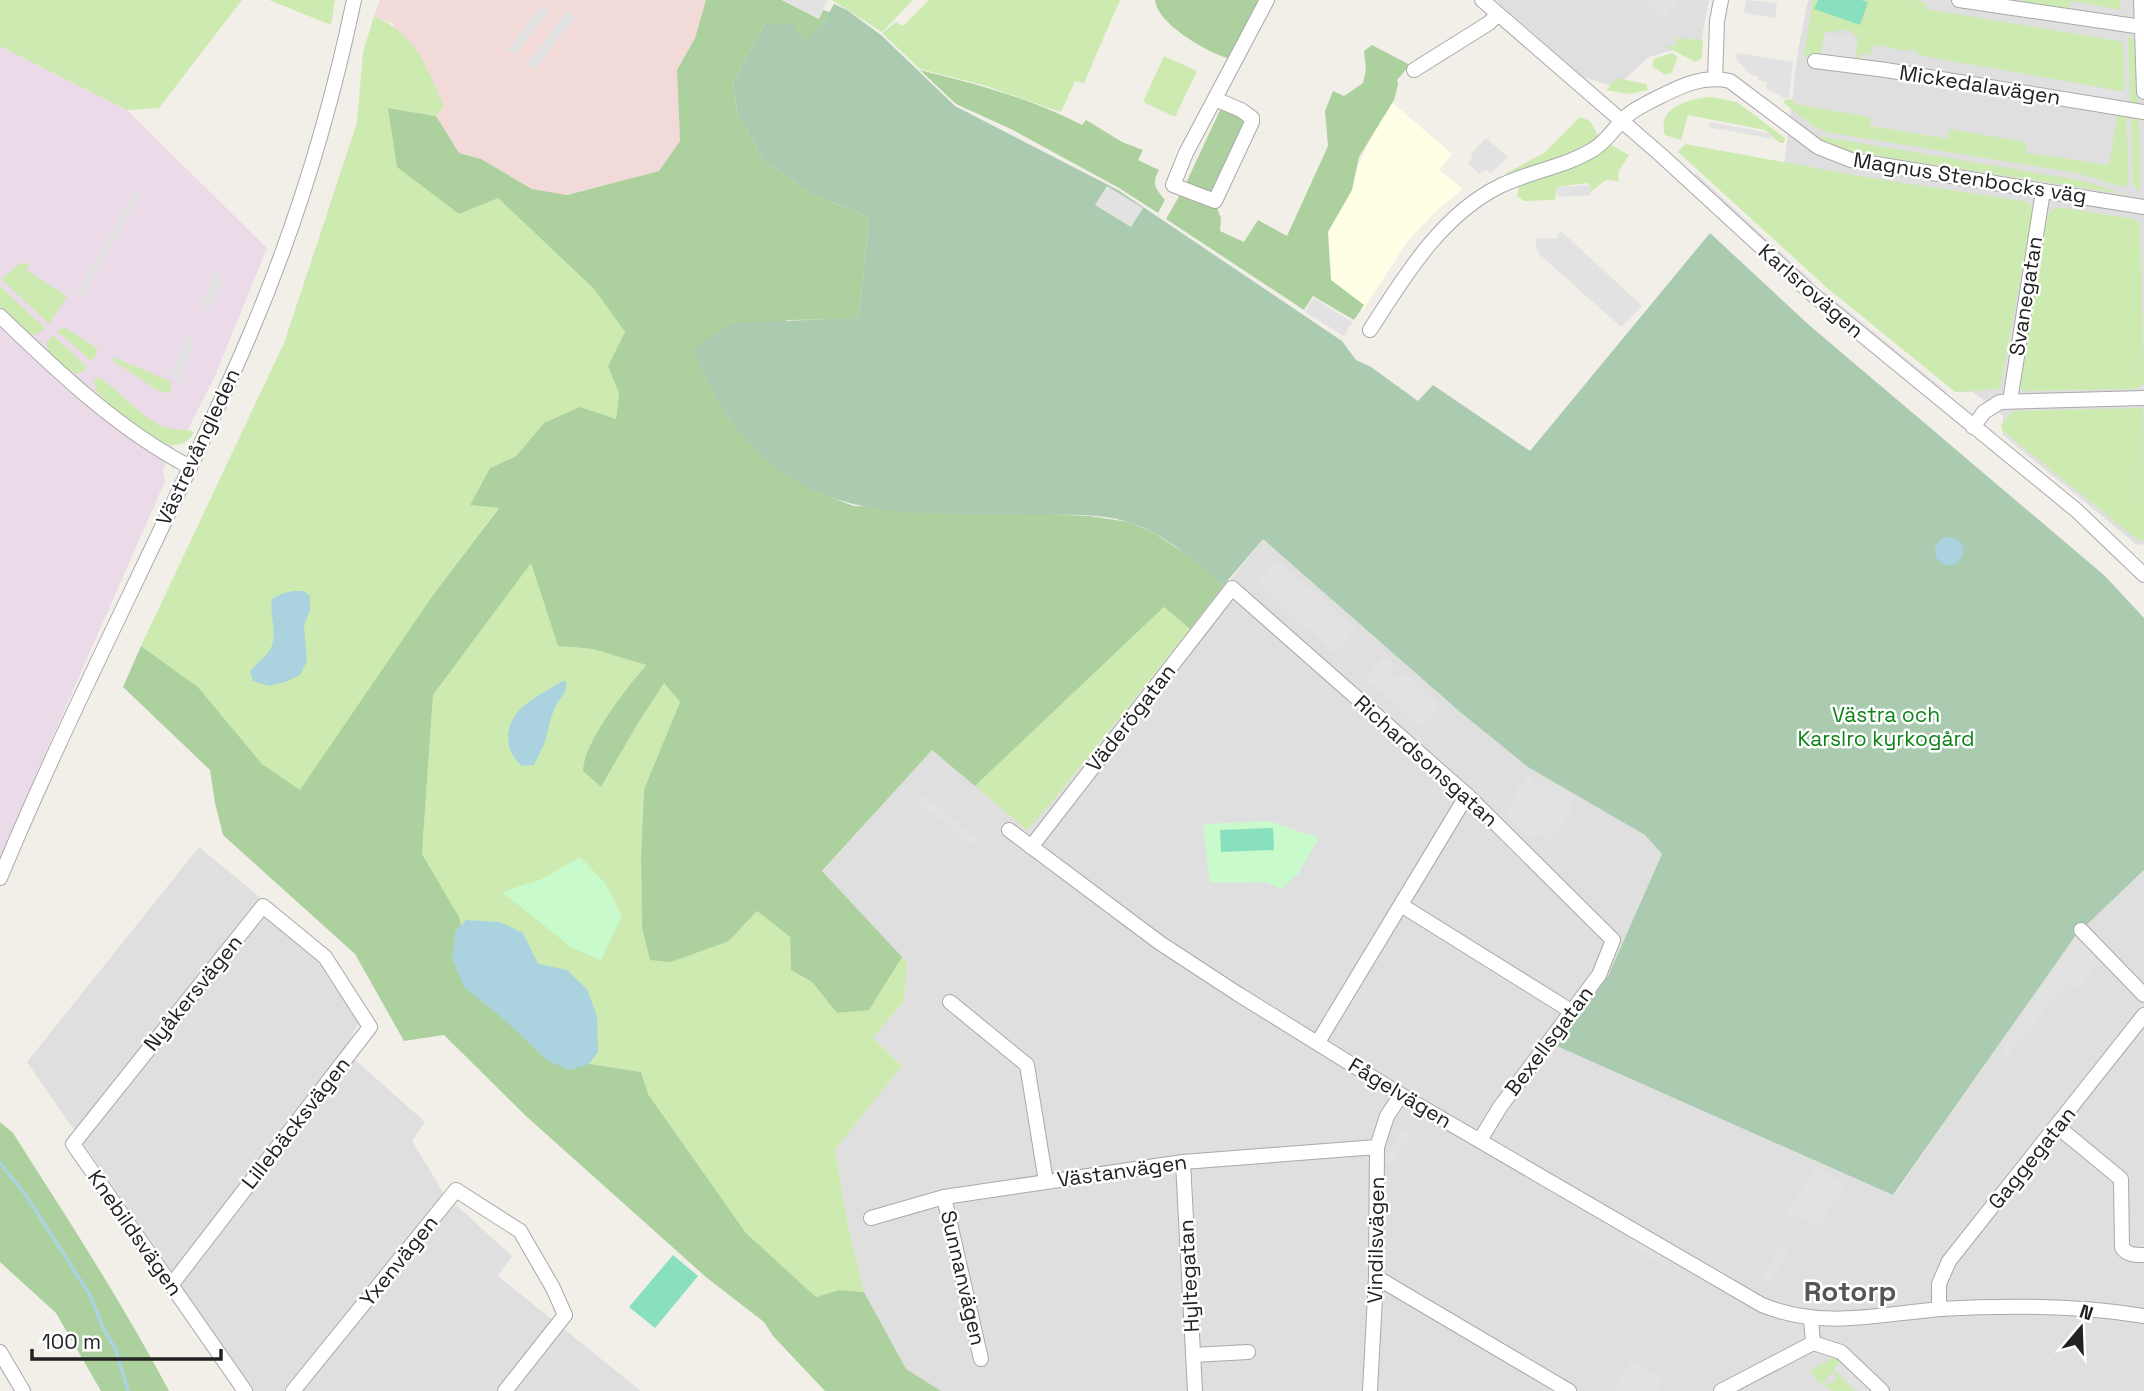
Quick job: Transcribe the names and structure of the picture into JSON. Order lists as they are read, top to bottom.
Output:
{
  "streets": {
    "street": [
      "Mickedalavägen",
      "Magnus Stenbocks väg",
      "Karlsrovägen",
      "Svanegatan",
      "Västrevångleden",
      "Väderögatan",
      "Richardsonsgatan",
      "Nyåkersvägen",
      "Bexellsgatan",
      "Fågelvägen",
      "Lillebäcksvägen",
      "Gaggegatan",
      "Västanvägen",
      "Knebildsvägen",
      "Vindilsvägen",
      "Yxenvägen",
      "Hyltegatan",
      "Sunnanvägen"
    ]
  },
  "crossings": [
    ["Magnus Stenbocks väg", "Svanegatan"],
    ["Väderögatan", "Richardsonsgatan"],
    ["Väderögatan", "Fågelvägen"],
    ["Richardsonsgatan", "Bexellsgatan"],
    ["Nyåkersvägen", "Lillebäcksvägen"],
    ["Nyåkersvägen", "Knebildsvägen"],
    ["Bexellsgatan", "Fågelvägen"],
    ["Fågelvägen", "Gaggegatan"],
    ["Fågelvägen", "Vindilsvägen"],
    ["Lillebäcksvägen", "Knebildsvägen"],
    ["Västanvägen", "Vindilsvägen"],
    ["Västanvägen", "Hyltegatan"],
    ["Västanvägen", "Sunnanvägen"]
  ],
  "districts": ["Rotorp"],
  "parks": ["Västra och Karslro kyrkogård"],
  "scale_bar": "100 m",
  "north": "top"
}
